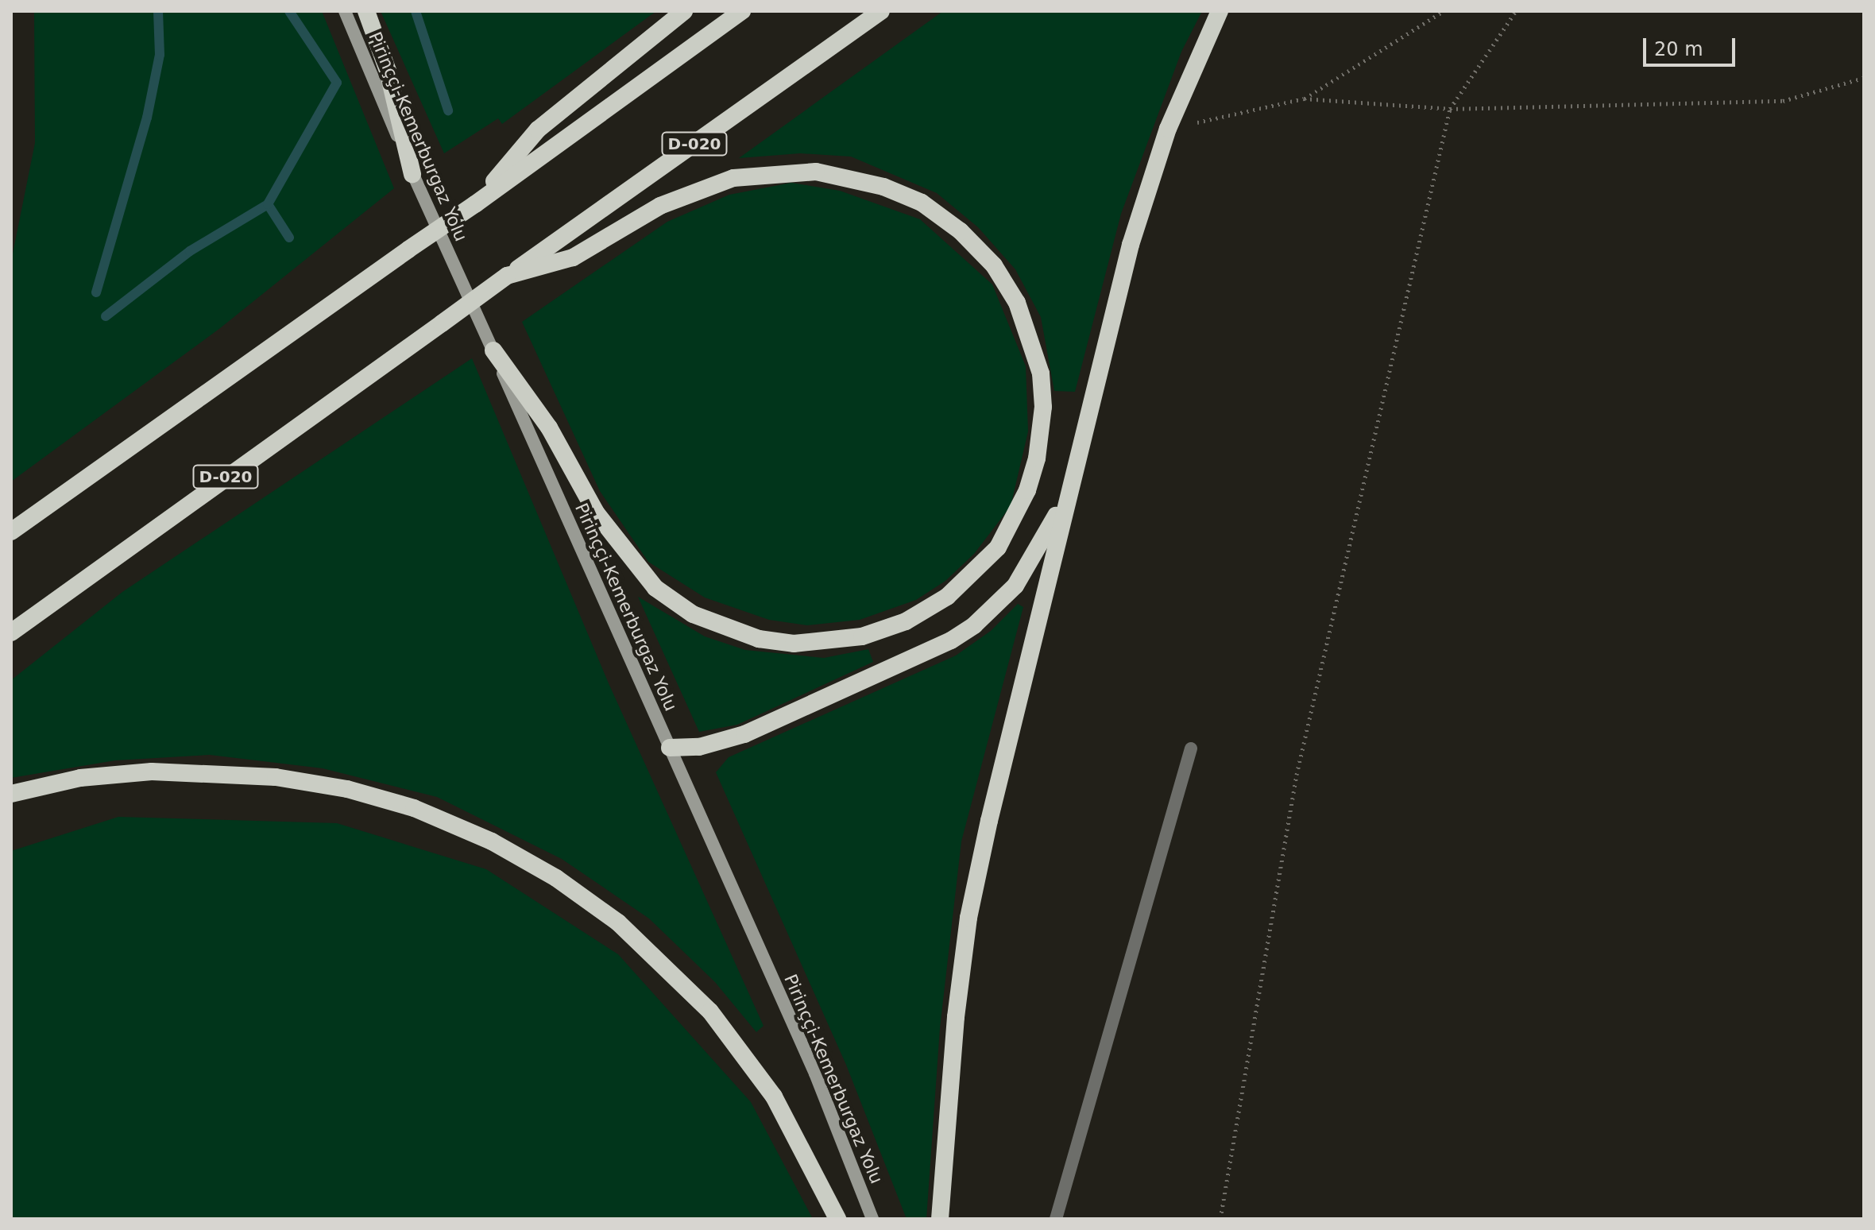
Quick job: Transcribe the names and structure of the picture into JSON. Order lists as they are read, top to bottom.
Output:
{
  "streets": {
    "highway": ["D-020"],
    "main road": ["Pirinççi-Kemerburgaz Yolu"]
  },
  "scale_bar": "20 m"
}
